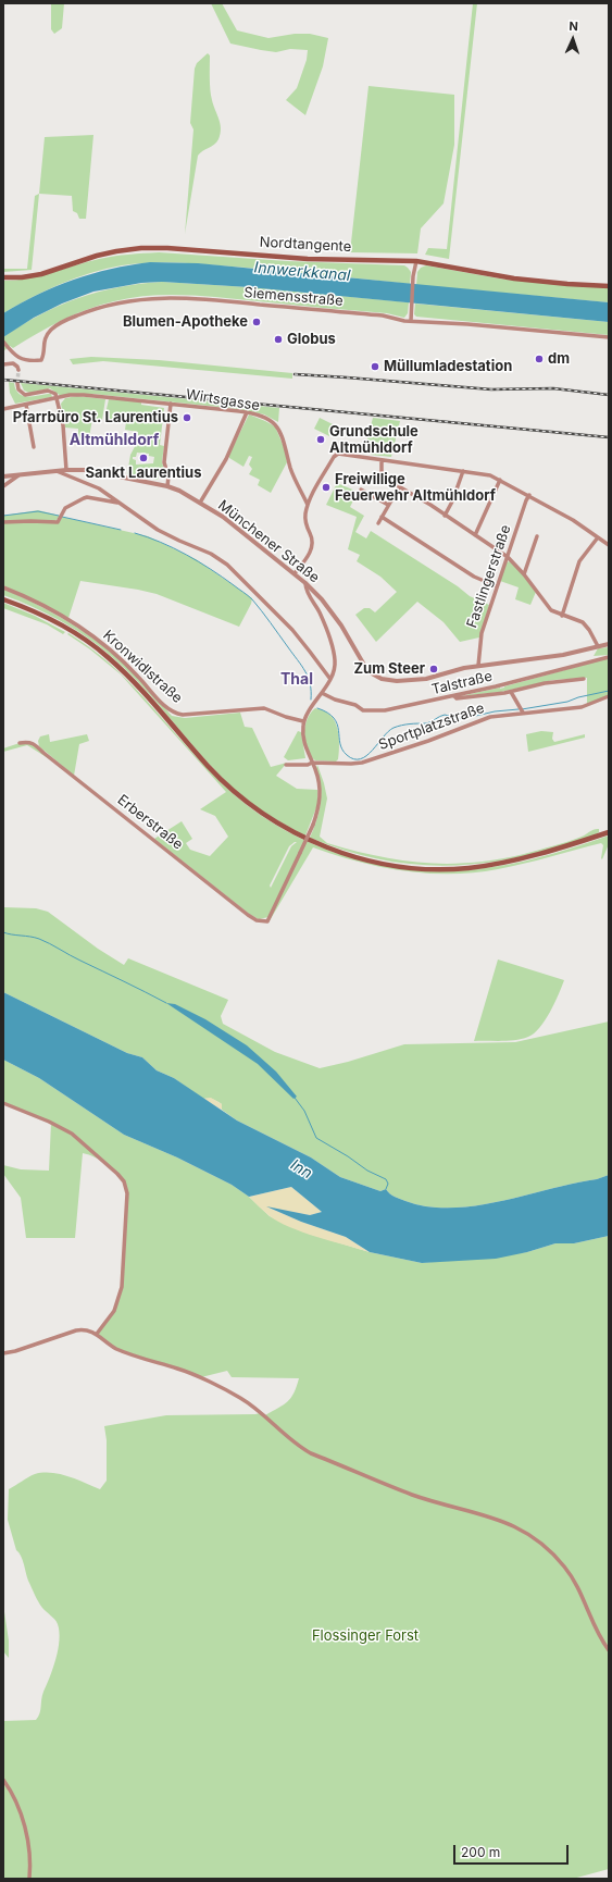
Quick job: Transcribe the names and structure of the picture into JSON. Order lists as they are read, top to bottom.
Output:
{
  "streets": {
    "main road": ["Nordtangente"],
    "street": [
      "Siemensstraße",
      "Wirtsgasse",
      "Münchener Straße",
      "Fastlingerstraße",
      "Kronwidlstraße",
      "Talstraße",
      "Sportplatzstraße",
      "Erberstraße"
    ]
  },
  "crossings": [
    ["Wirtsgasse", "Münchener Straße"],
    ["Münchener Straße", "Fastlingerstraße"],
    ["Sportplatzstraße", "Erberstraße"]
  ],
  "districts": ["Altmühldorf", "Thal"],
  "water": ["Innwerkkanal", "Inn"],
  "parks": ["Flossinger Forst"],
  "places": [
    "Blumen-Apotheke",
    "Globus",
    "dm",
    "Müllumladestation",
    "Pfarrbüro St. Laurentius",
    "Grundschule Altmühldorf",
    "Sankt Laurentius",
    "Freiwillige Feuerwehr Altmühldorf",
    "Zum Steer"
  ],
  "scale_bar": "200 m",
  "north": "top"
}
